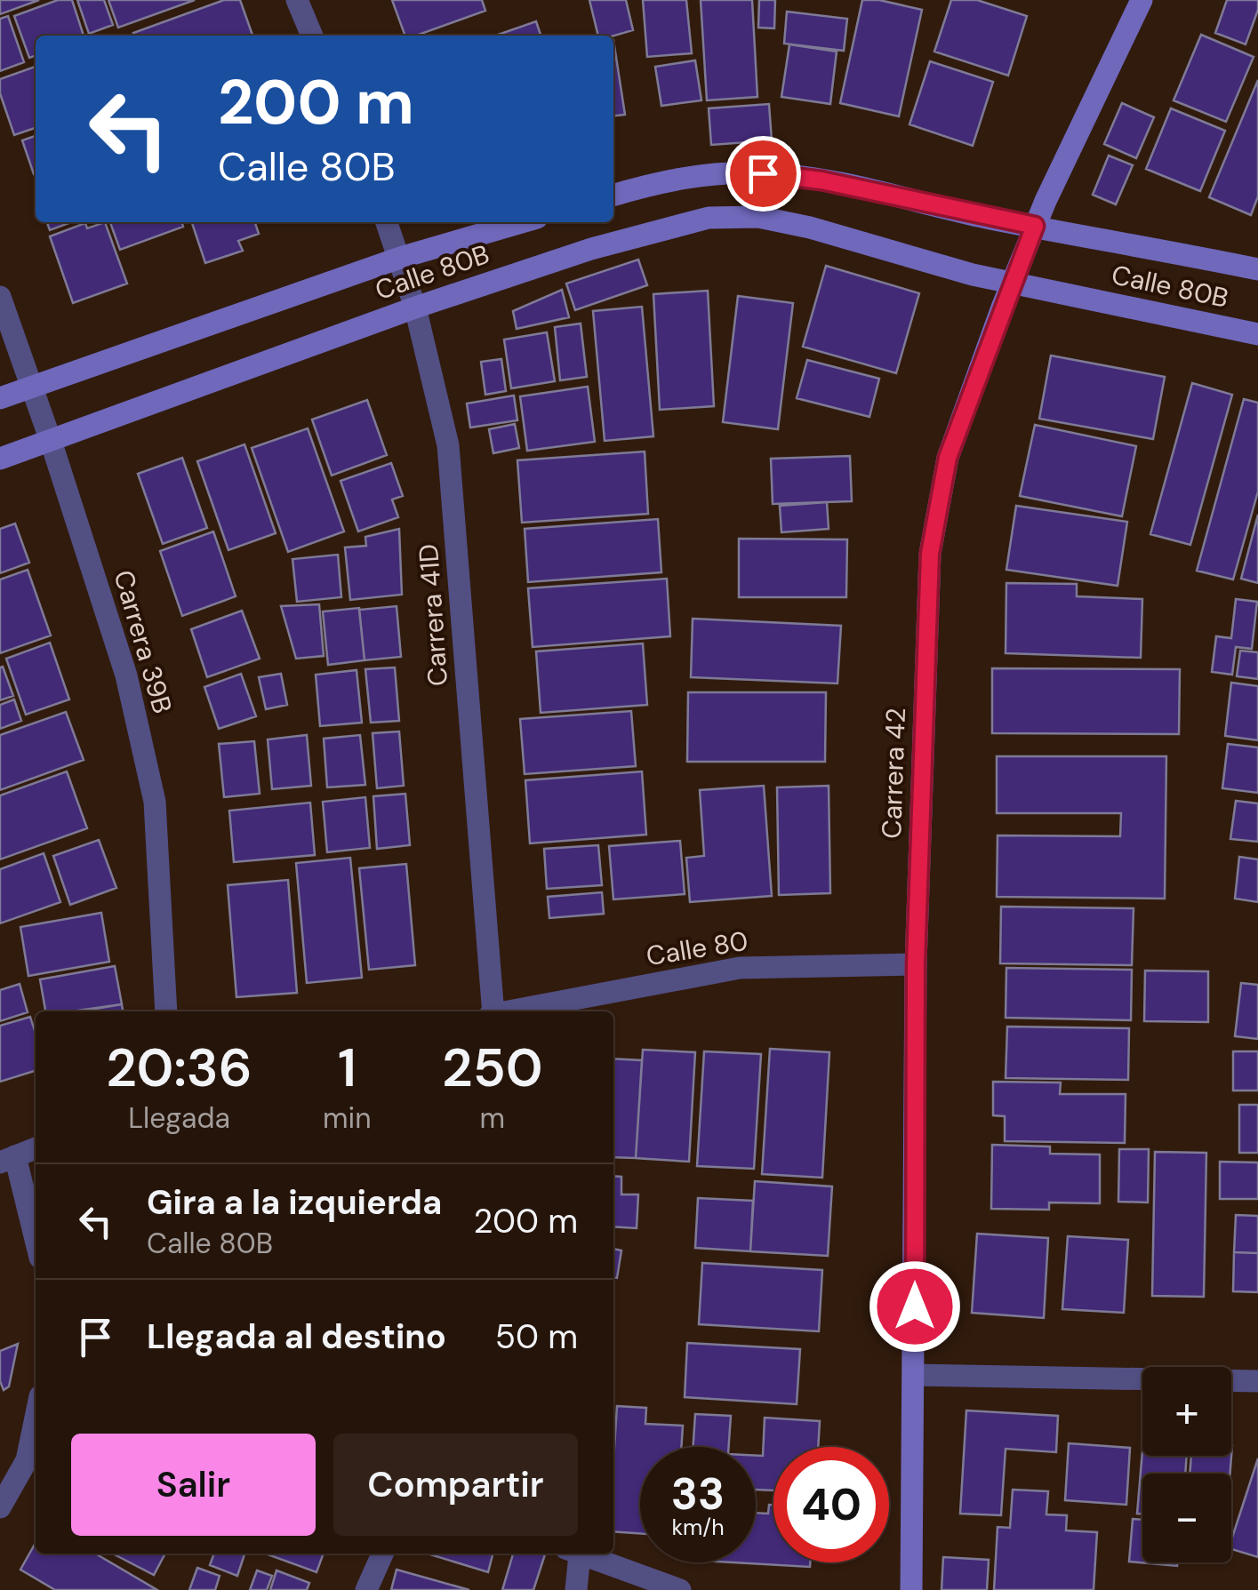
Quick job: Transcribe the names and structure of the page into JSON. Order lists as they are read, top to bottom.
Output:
{
  "streets": {
    "main road": ["Calle 80B", "Carrera 42"],
    "street": ["Carrera 41D", "Carrera 39B", "Calle 80"]
  },
  "crossings": [
    ["Calle 80B", "Carrera 41D"],
    ["Calle 80B", "Carrera 39B"],
    ["Calle 80B", "Carrera 42"],
    ["Carrera 42", "Calle 80"]
  ],
  "page": {
    "turn": ["200 m", "Calle 80B"],
    "eta": [
      "20:36",
      "Llegada",
      "1",
      "min",
      "250",
      "m"
    ],
    "list": [
      {
        "name": "Gira a la izquierda",
        "note": "Calle 80B",
        "value": "200 m"
      },
      {
        "name": "Llegada al destino",
        "value": "50 m"
      }
    ],
    "map_buttons": ["+", "−"],
    "buttons": ["Salir", "Compartir"],
    "speed": "33 km/h",
    "limit": "40"
  }
}
